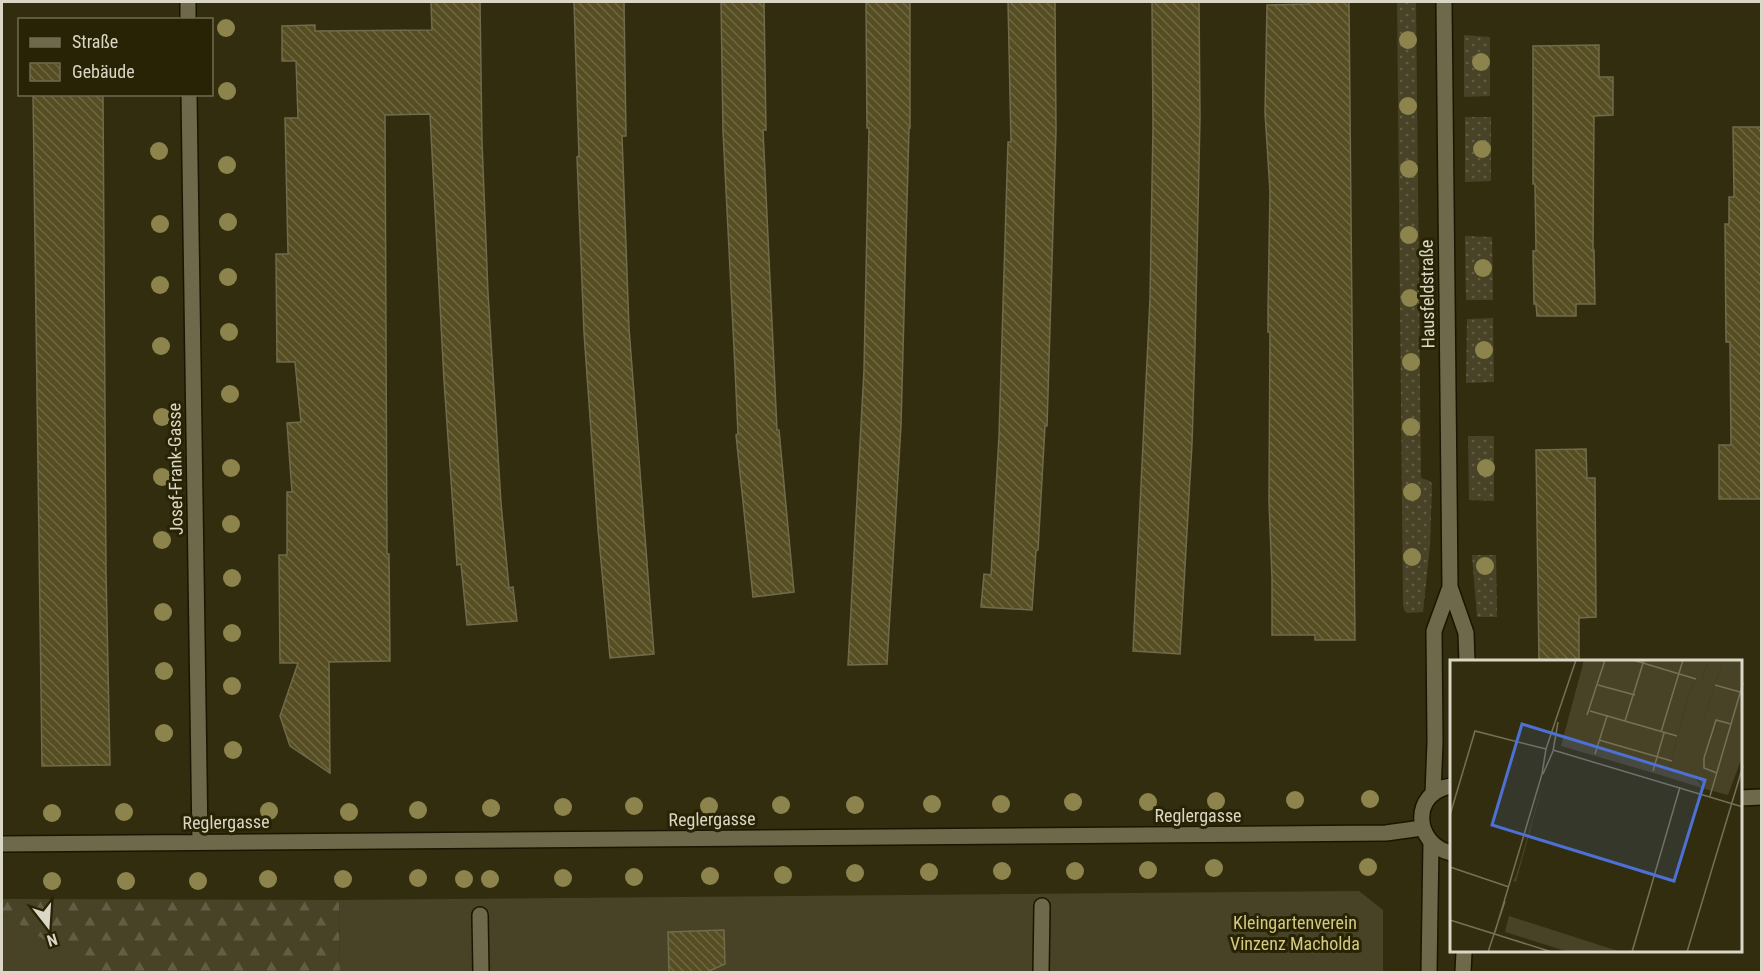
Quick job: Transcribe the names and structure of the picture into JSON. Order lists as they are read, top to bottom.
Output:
{
  "streets": {
    "street": ["Hausfeldstraße", "Josef-Frank-Gasse", "Reglergasse"]
  },
  "crossings": [
    ["Hausfeldstraße", "Reglergasse"],
    ["Josef-Frank-Gasse", "Reglergasse"]
  ],
  "parks": ["Kleingartenverein Vinzenz Macholda"],
  "legend": ["Straße", "Gebäude"],
  "north": "bottom"
}
